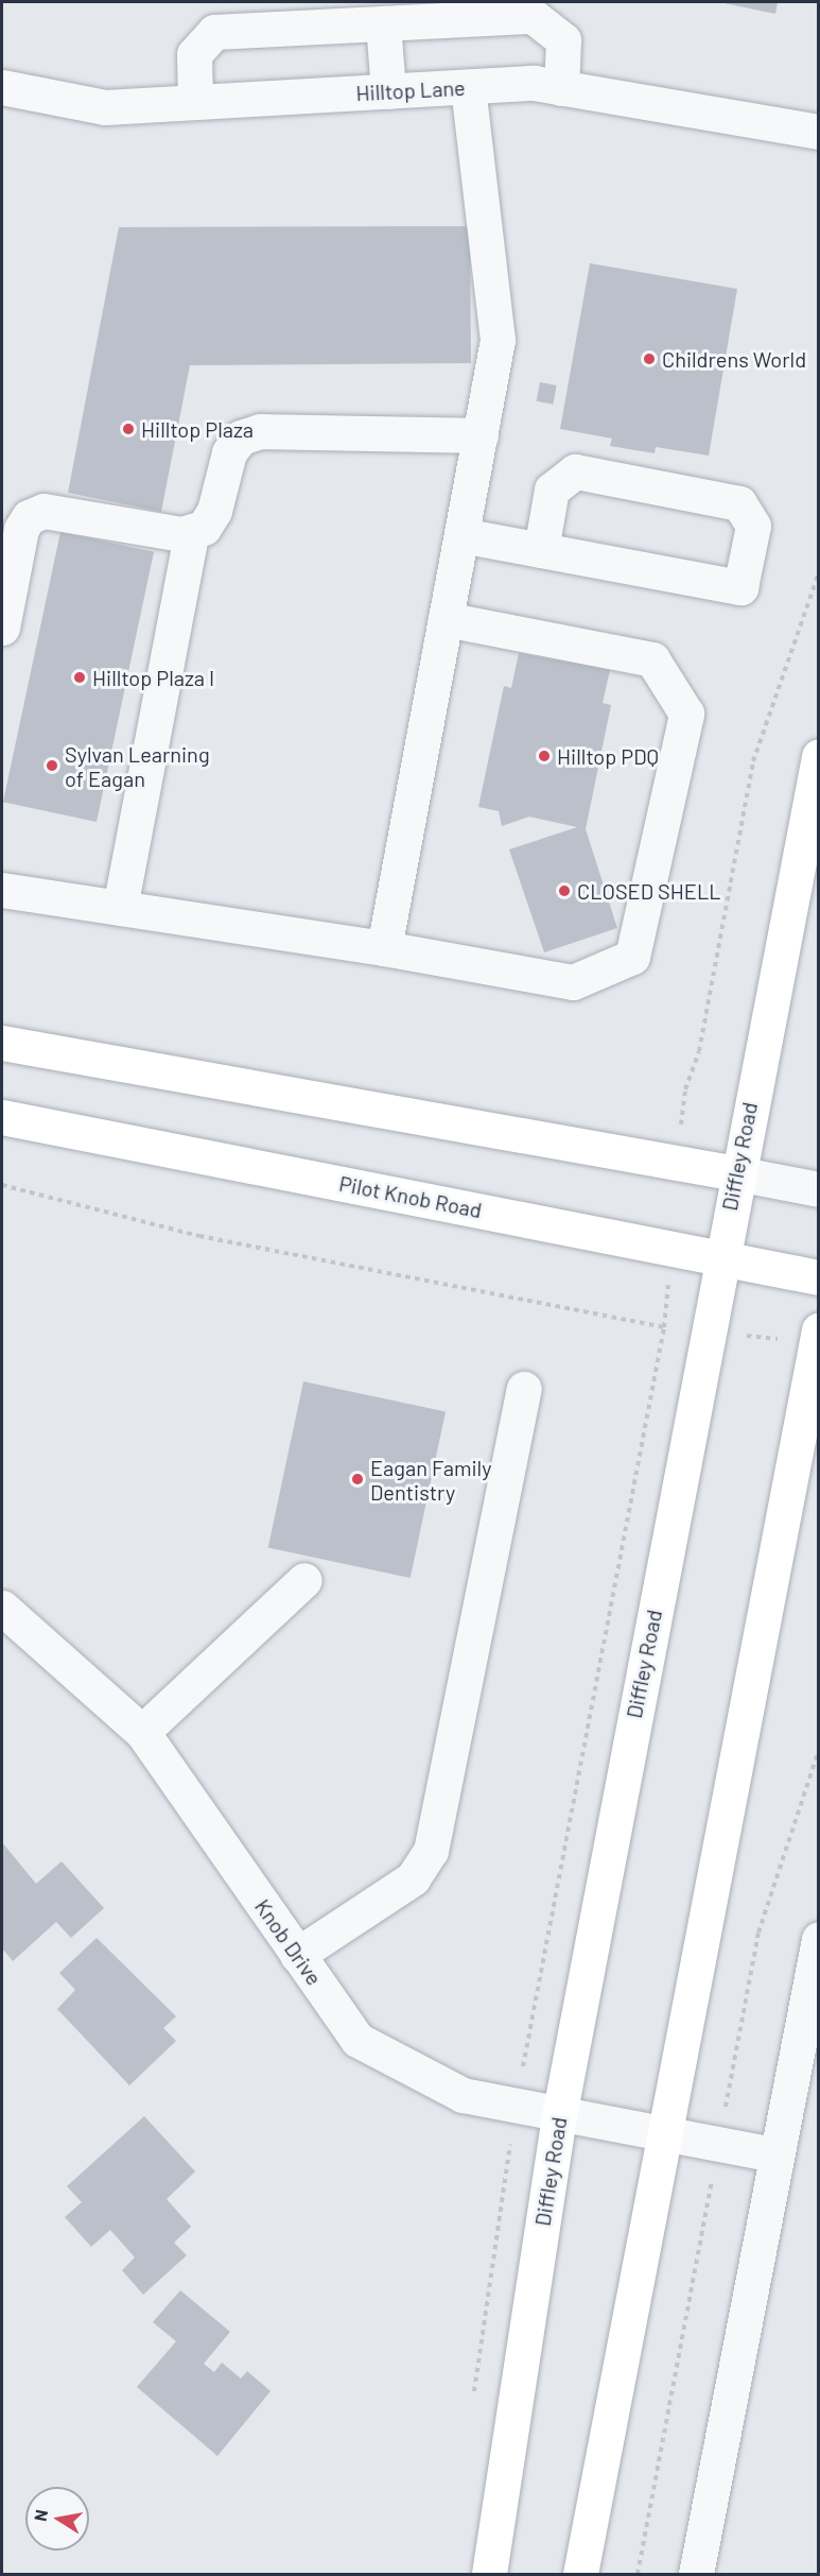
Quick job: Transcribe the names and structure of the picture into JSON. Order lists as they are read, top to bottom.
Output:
{
  "streets": {
    "main road": ["Diffley Road", "Pilot Knob Road"],
    "street": ["Hilltop Lane", "Knob Drive"]
  },
  "crossings": [
    ["Diffley Road", "Pilot Knob Road"],
    ["Diffley Road", "Knob Drive"]
  ],
  "places": [
    "Childrens World",
    "Hilltop Plaza",
    "Hilltop Plaza I",
    "Hilltop PDQ",
    "Sylvan Learning of Eagan",
    "CLOSED SHELL",
    "Eagan Family Dentistry"
  ],
  "north": "left"
}
